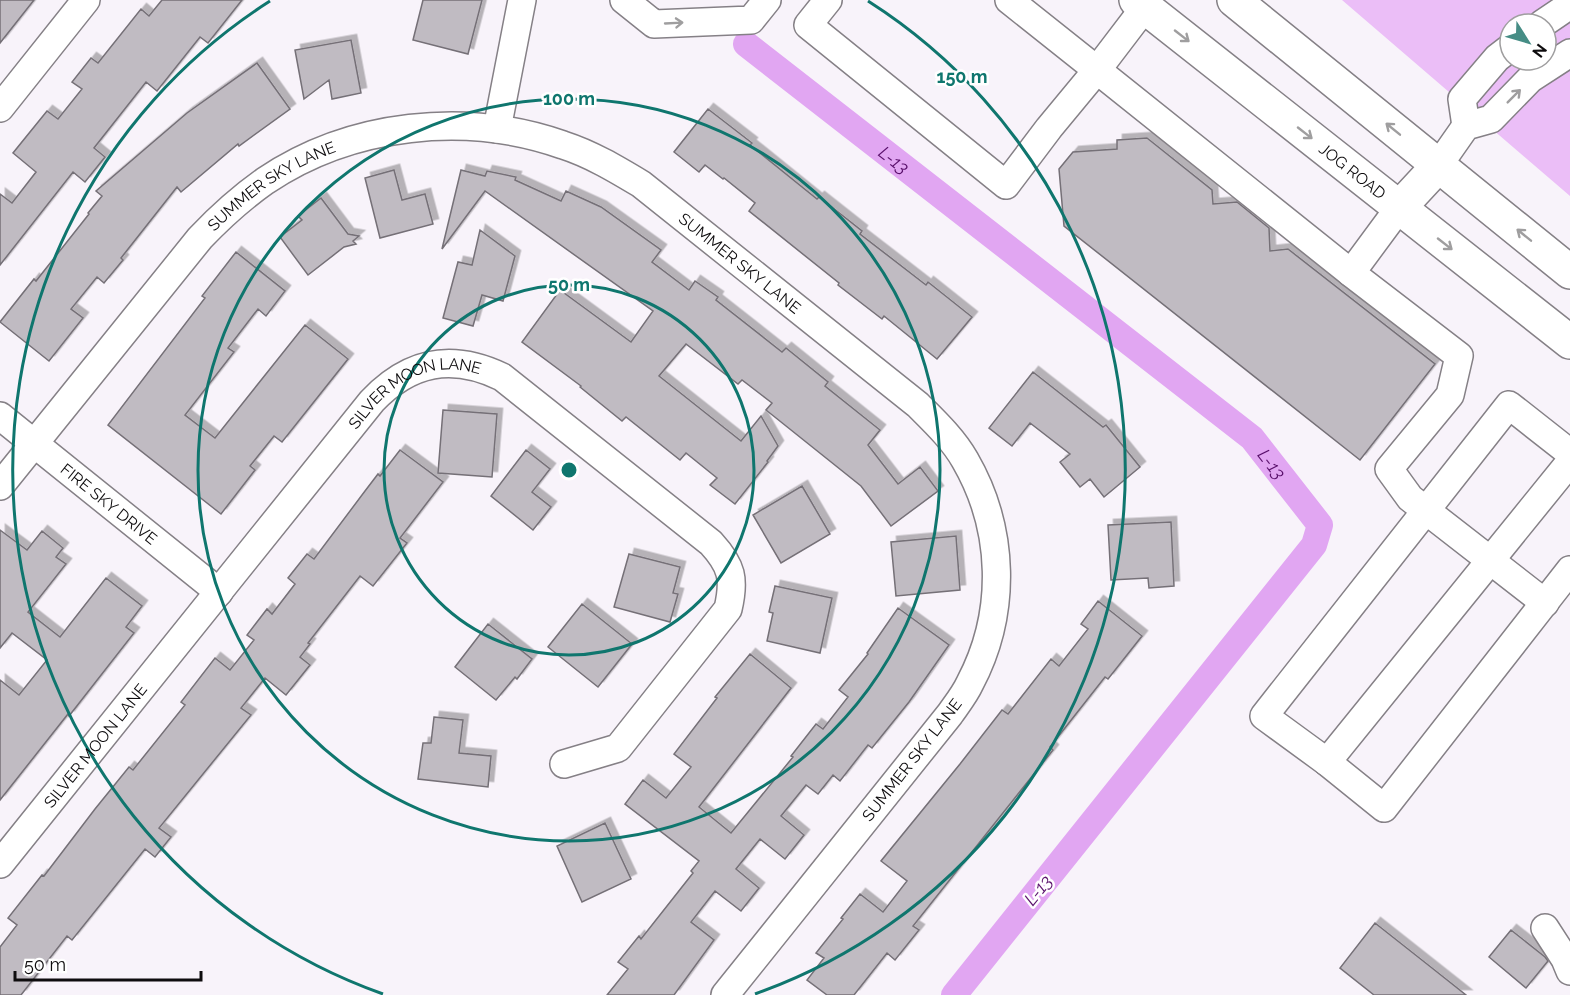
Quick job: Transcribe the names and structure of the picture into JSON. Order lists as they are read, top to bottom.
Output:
{
  "streets": {
    "main road": ["JOG ROAD"],
    "street": ["SUMMER SKY LANE", "SILVER MOON LANE", "FIRE SKY DRIVE"]
  },
  "crossings": [
    ["SUMMER SKY LANE", "FIRE SKY DRIVE"],
    ["SILVER MOON LANE", "FIRE SKY DRIVE"]
  ],
  "water": ["L-13"],
  "scale_bar": "50 m",
  "north": "bottom right",
  "rings": ["150 m", "100 m", "50 m"]
}
